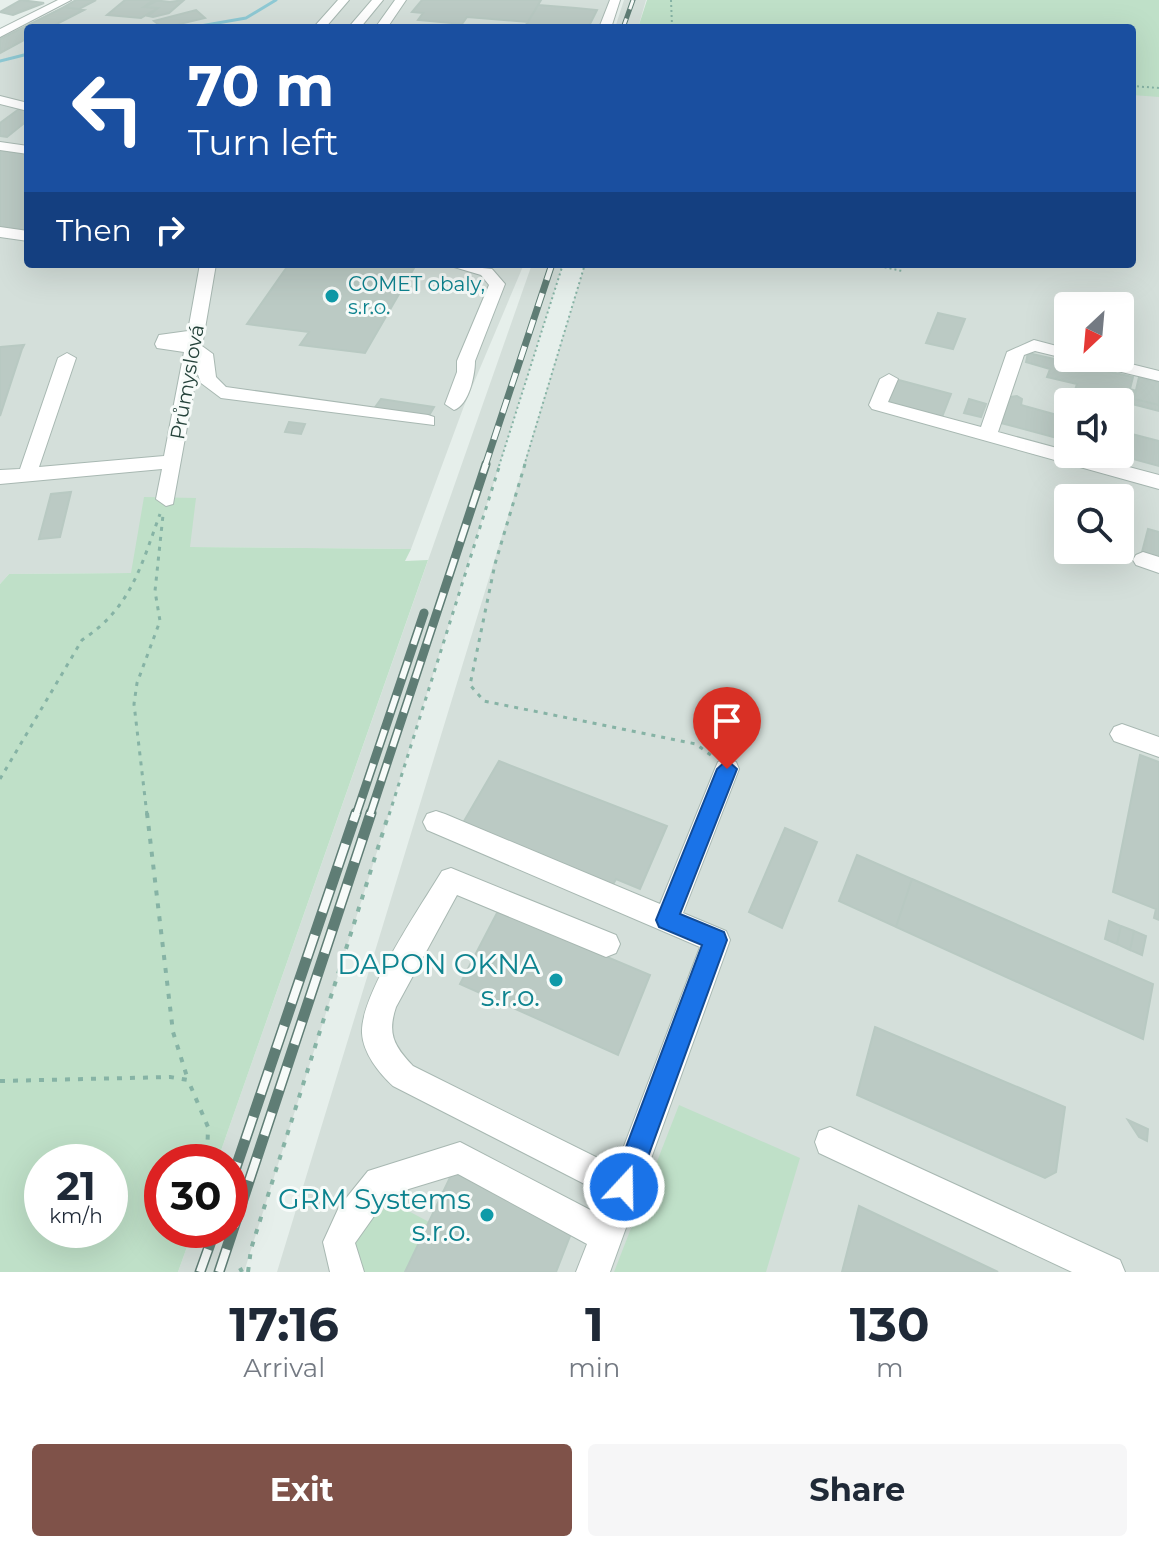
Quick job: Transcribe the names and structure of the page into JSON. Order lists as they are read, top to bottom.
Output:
{
  "streets": {
    "street": ["Průmyslová"]
  },
  "places": ["COMET obaly, s.r.o.", "DAPON OKNA s.r.o.", "GRM Systems s.r.o."],
  "north": "bottom left",
  "page": {
    "turn": ["70 m", "Turn left"],
    "then": "Then",
    "speed": "21 km/h",
    "limit": "30",
    "eta": [
      "17:16",
      "Arrival",
      "1",
      "min",
      "130",
      "m"
    ],
    "buttons": ["Exit", "Share"]
  }
}
